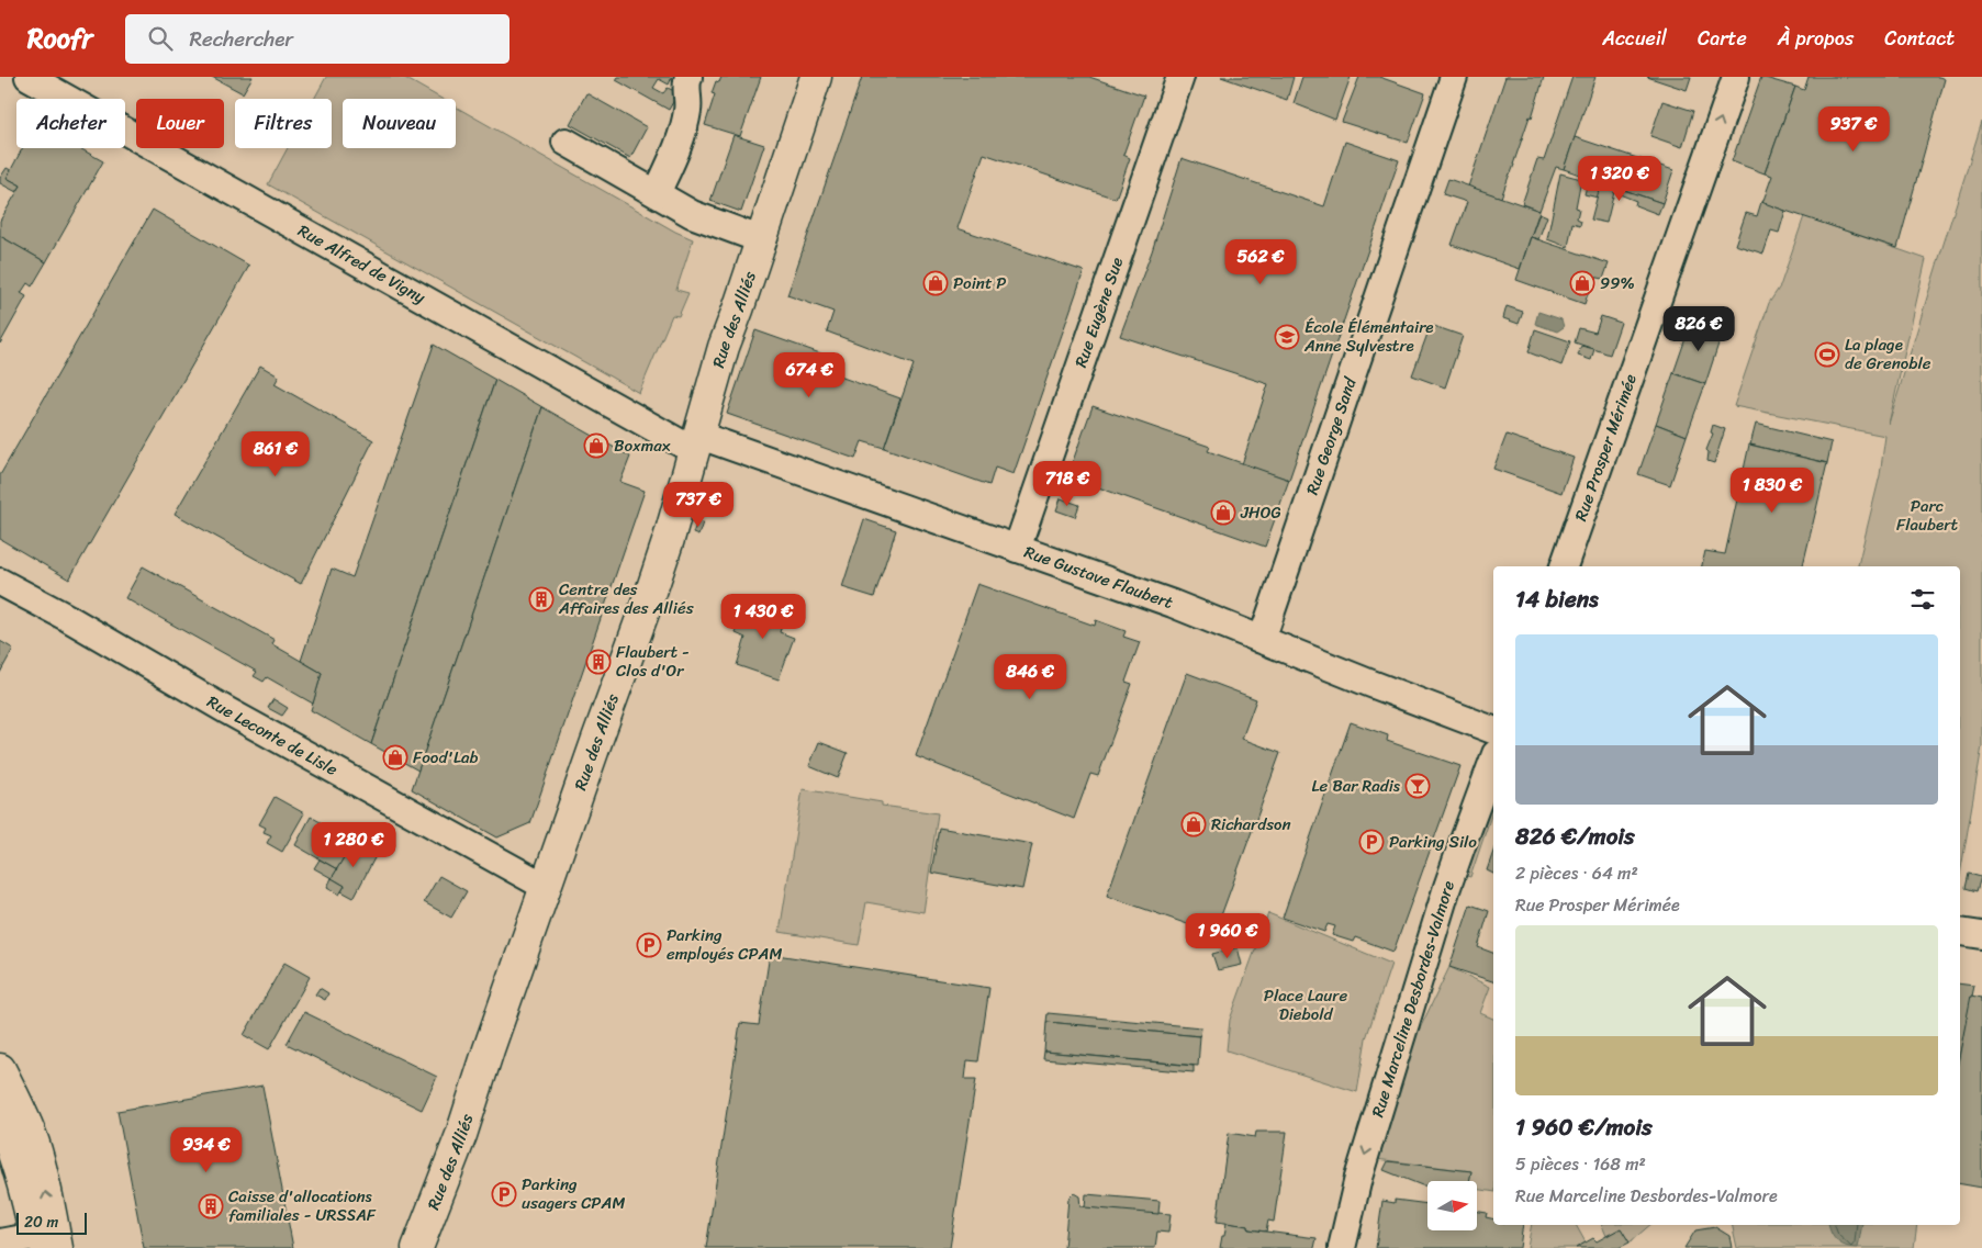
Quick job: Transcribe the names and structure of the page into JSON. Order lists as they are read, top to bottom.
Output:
{
  "streets": {
    "main road": ["Rue des Alliés"],
    "street": [
      "Rue Alfred de Vigny",
      "Rue Eugène Sue",
      "Rue George Sand",
      "Rue Prosper Mérimée",
      "Rue Gustave Flaubert",
      "Rue Leconte de Lisle",
      "Rue Marceline Desbordes-Valmore"
    ]
  },
  "crossings": [
    ["Rue Alfred de Vigny", "Rue des Alliés"],
    ["Rue Alfred de Vigny", "Rue Gustave Flaubert"],
    ["Rue Eugène Sue", "Rue Gustave Flaubert"],
    ["Rue des Alliés", "Rue Gustave Flaubert"],
    ["Rue des Alliés", "Rue Leconte de Lisle"],
    ["Rue George Sand", "Rue Gustave Flaubert"]
  ],
  "one_way": ["Rue Prosper Mérimée", "Rue Marceline Desbordes-Valmore"],
  "parks": ["Parc Flaubert", "Place Laure Diebold"],
  "places": {
    "shop": [
      "Point P",
      "99%",
      "Boxmax",
      "JHOG",
      "Food'Lab",
      "Richardson"
    ],
    "school or university": ["École Élémentaire Anne Sylvestre"],
    "sports": ["La plage de Grenoble"],
    "building": ["Centre des Affaires des Alliés", "Flaubert - Clos d'Or", "Caisse d'allocations familiales - URSSAF"],
    "bar": ["Le Bar Radis"],
    "parking": ["Parking Silo", "Parking employés CPAM", "Parking usagers CPAM"]
  },
  "scale_bar": "20 m",
  "north": "right",
  "page": {
    "header": "Roofr",
    "search": "Rechercher",
    "nav": [
      "Accueil",
      "Carte",
      "À propos",
      "Contact"
    ],
    "chip": [
      "Acheter",
      "Louer",
      "Filtres",
      "Nouveau"
    ],
    "price": [
      "937 €",
      "1 320 €",
      "562 €",
      "826 €",
      "674 €",
      "861 €",
      "718 €",
      "1 830 €",
      "737 €",
      "1 430 €",
      "846 €",
      "1 280 €",
      "1 960 €",
      "934 €"
    ],
    "heading": "14 biens",
    "list": [
      {
        "name": "826 €/mois",
        "note": "2 pièces · 64 m² · Rue Prosper Mérimée"
      },
      {
        "name": "1 960 €/mois",
        "note": "5 pièces · 168 m² · Rue Marceline Desbordes-Valmore"
      }
    ],
    "scale": "20 m"
  }
}
